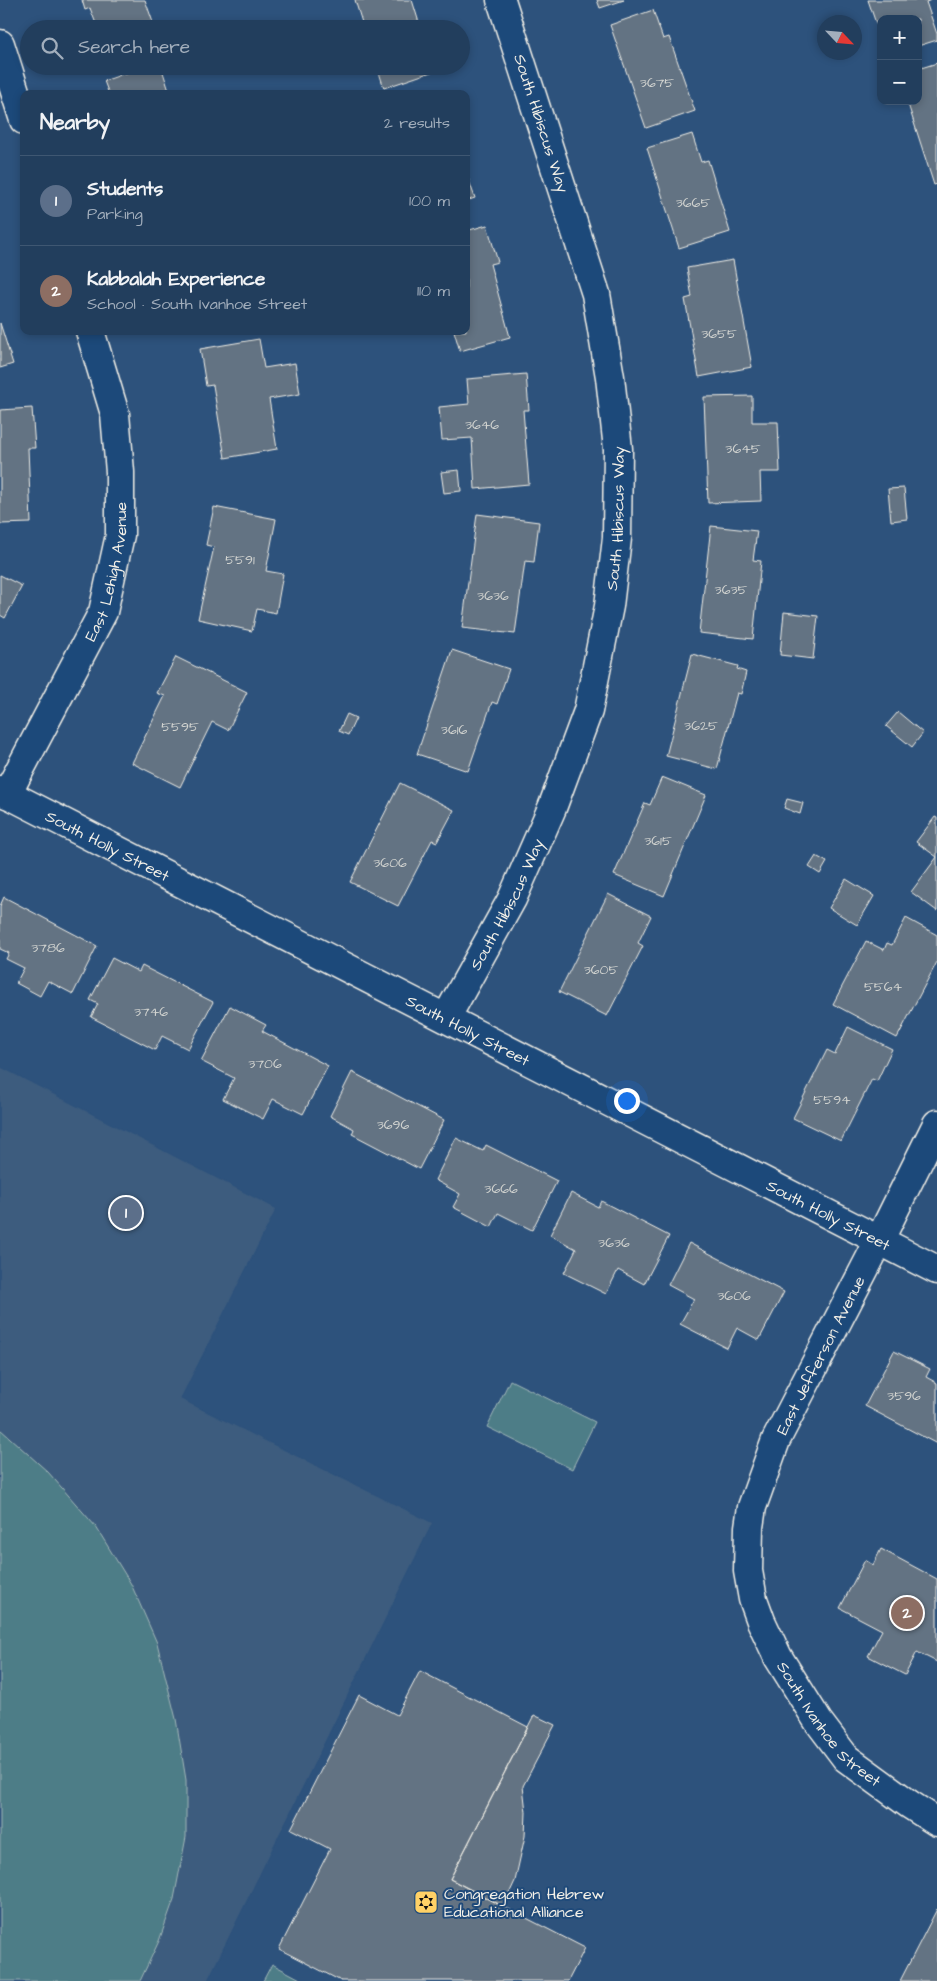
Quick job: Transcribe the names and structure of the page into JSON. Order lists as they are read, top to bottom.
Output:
{
  "streets": {
    "street": [
      "South Hibiscus Way",
      "East Lehigh Avenue",
      "South Holly Street",
      "East Jefferson Avenue",
      "South Ivanhoe Street"
    ]
  },
  "crossings": [
    ["South Hibiscus Way", "South Holly Street"],
    ["East Lehigh Avenue", "South Holly Street"],
    ["South Holly Street", "East Jefferson Avenue"],
    ["East Jefferson Avenue", "South Ivanhoe Street"]
  ],
  "places": {
    "synagogue": ["Congregation Hebrew Educational Alliance"]
  },
  "house_numbers": [
    "3675",
    "3665",
    "3655",
    "3646",
    "3645",
    "5591",
    "3635",
    "3636",
    "3625",
    "5595",
    "3616",
    "3615",
    "3606",
    "3786",
    "3605",
    "5564",
    "3746",
    "3706",
    "5594",
    "3696",
    "3666",
    "3636",
    "3606",
    "3596"
  ],
  "north": "bottom right",
  "page": {
    "map_buttons": ["+", "−"],
    "search": "Search here",
    "heading": ["Nearby", "2 results"],
    "list": [
      {
        "mark": "1",
        "name": "Students",
        "note": "Parking",
        "value": "100 m"
      },
      {
        "mark": "2",
        "name": "Kabbalah Experience",
        "note": "School · South Ivanhoe Street",
        "value": "110 m"
      }
    ],
    "pins": ["1", "2"]
  }
}
